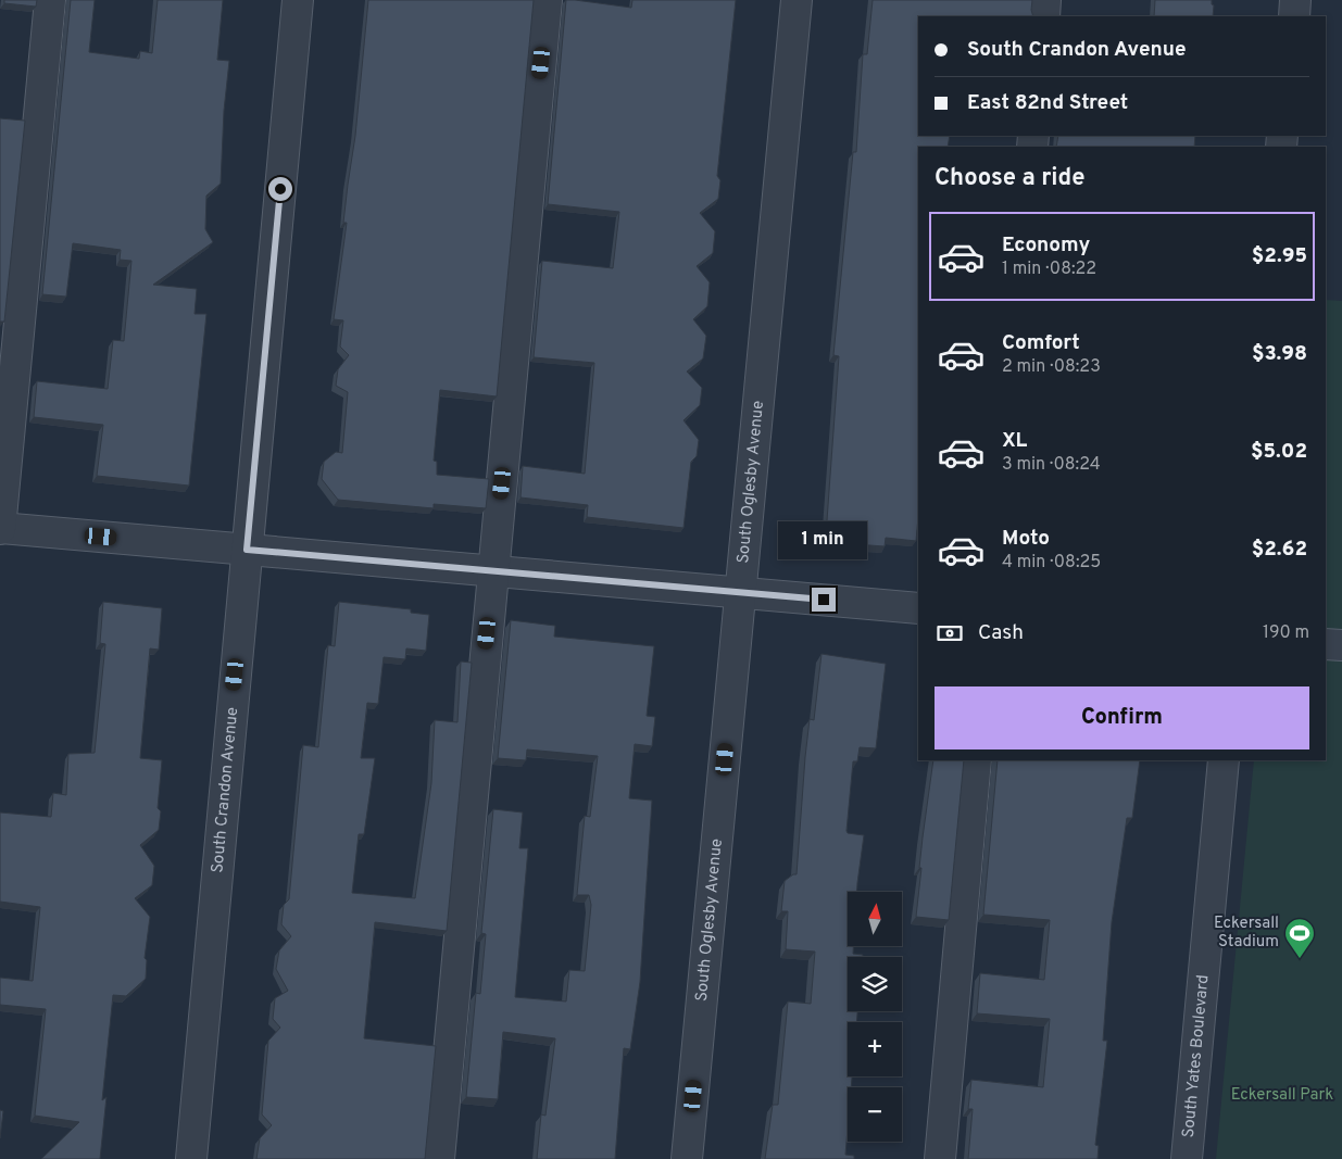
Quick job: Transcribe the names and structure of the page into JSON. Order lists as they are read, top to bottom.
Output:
{
  "streets": {
    "street": ["South Oglesby Avenue", "South Crandon Avenue", "South Yates Boulevard"]
  },
  "parks": ["Eckersall Park"],
  "places": {
    "sports": ["Eckersall Stadium"]
  },
  "north": "top",
  "page": {
    "banner": ["South Crandon Avenue", "East 82nd Street"],
    "heading": "Choose a ride",
    "list": [
      {
        "name": "Economy",
        "note": "1 min · 08:22",
        "value": "$2.95"
      },
      {
        "name": "Comfort",
        "note": "2 min · 08:23",
        "value": "$3.98"
      },
      {
        "name": "XL",
        "note": "3 min · 08:24",
        "value": "$5.02"
      },
      {
        "name": "Moto",
        "note": "4 min · 08:25",
        "value": "$2.62"
      }
    ],
    "bubble": "1 min",
    "pay": ["Cash", "190 m"],
    "buttons": "Confirm",
    "map_buttons": ["+", "−"]
  }
}
